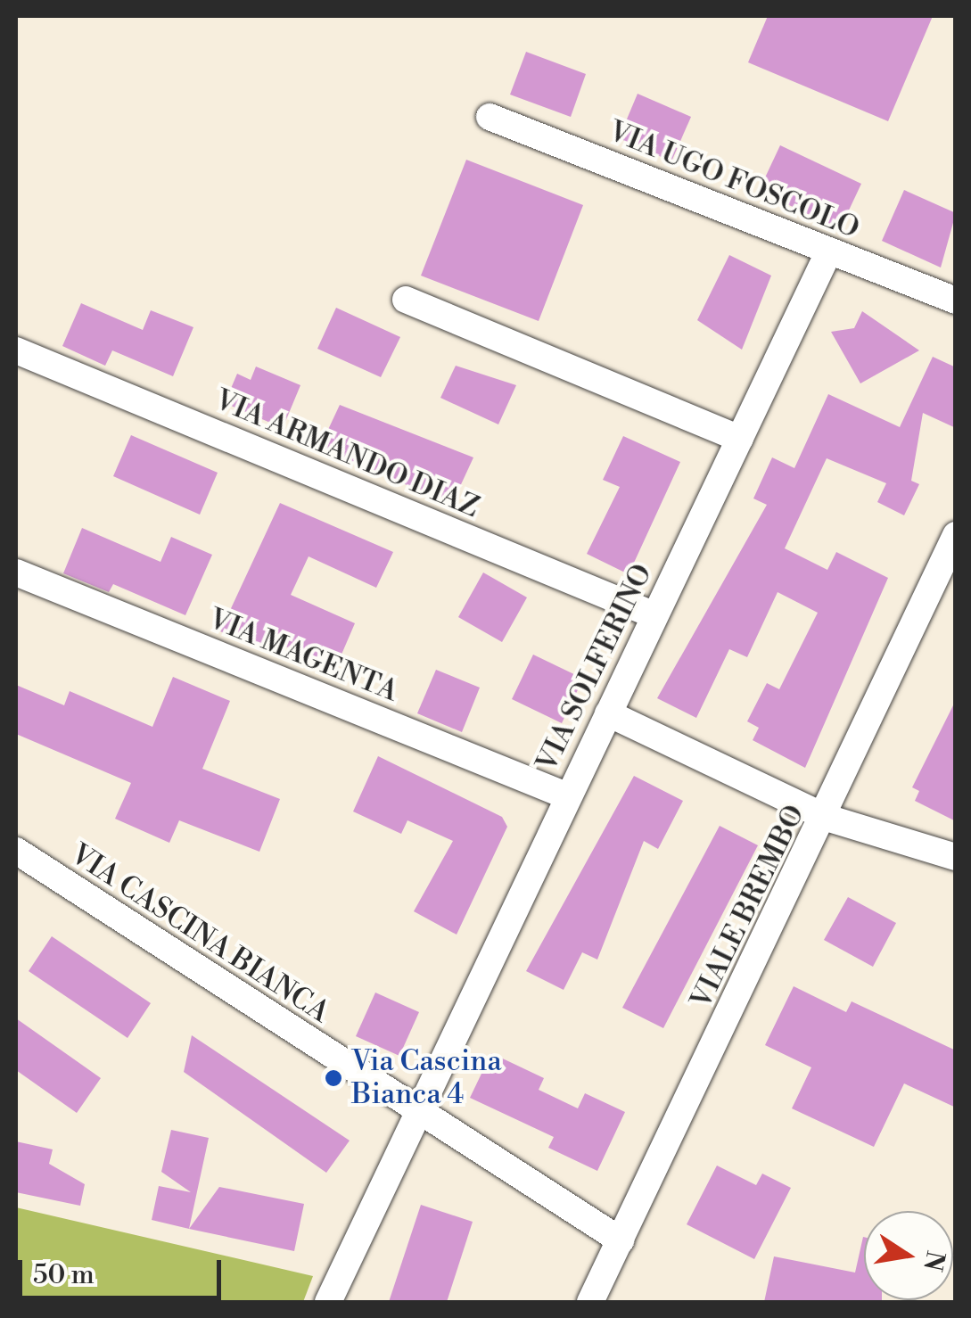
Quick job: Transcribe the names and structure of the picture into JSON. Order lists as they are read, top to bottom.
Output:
{
  "streets": {
    "street": [
      "VIA UGO FOSCOLO",
      "VIA ARMANDO DIAZ",
      "VIA MAGENTA",
      "VIA SOLFERINO",
      "VIALE BREMBO",
      "VIA CASCINA BIANCA"
    ]
  },
  "crossings": [
    ["VIA UGO FOSCOLO", "VIA SOLFERINO"],
    ["VIA ARMANDO DIAZ", "VIA SOLFERINO"],
    ["VIA MAGENTA", "VIA SOLFERINO"],
    ["VIA SOLFERINO", "VIA CASCINA BIANCA"],
    ["VIALE BREMBO", "VIA CASCINA BIANCA"]
  ],
  "places": ["Via Cascina Bianca 4"],
  "scale_bar": "50 m",
  "north": "right"
}
